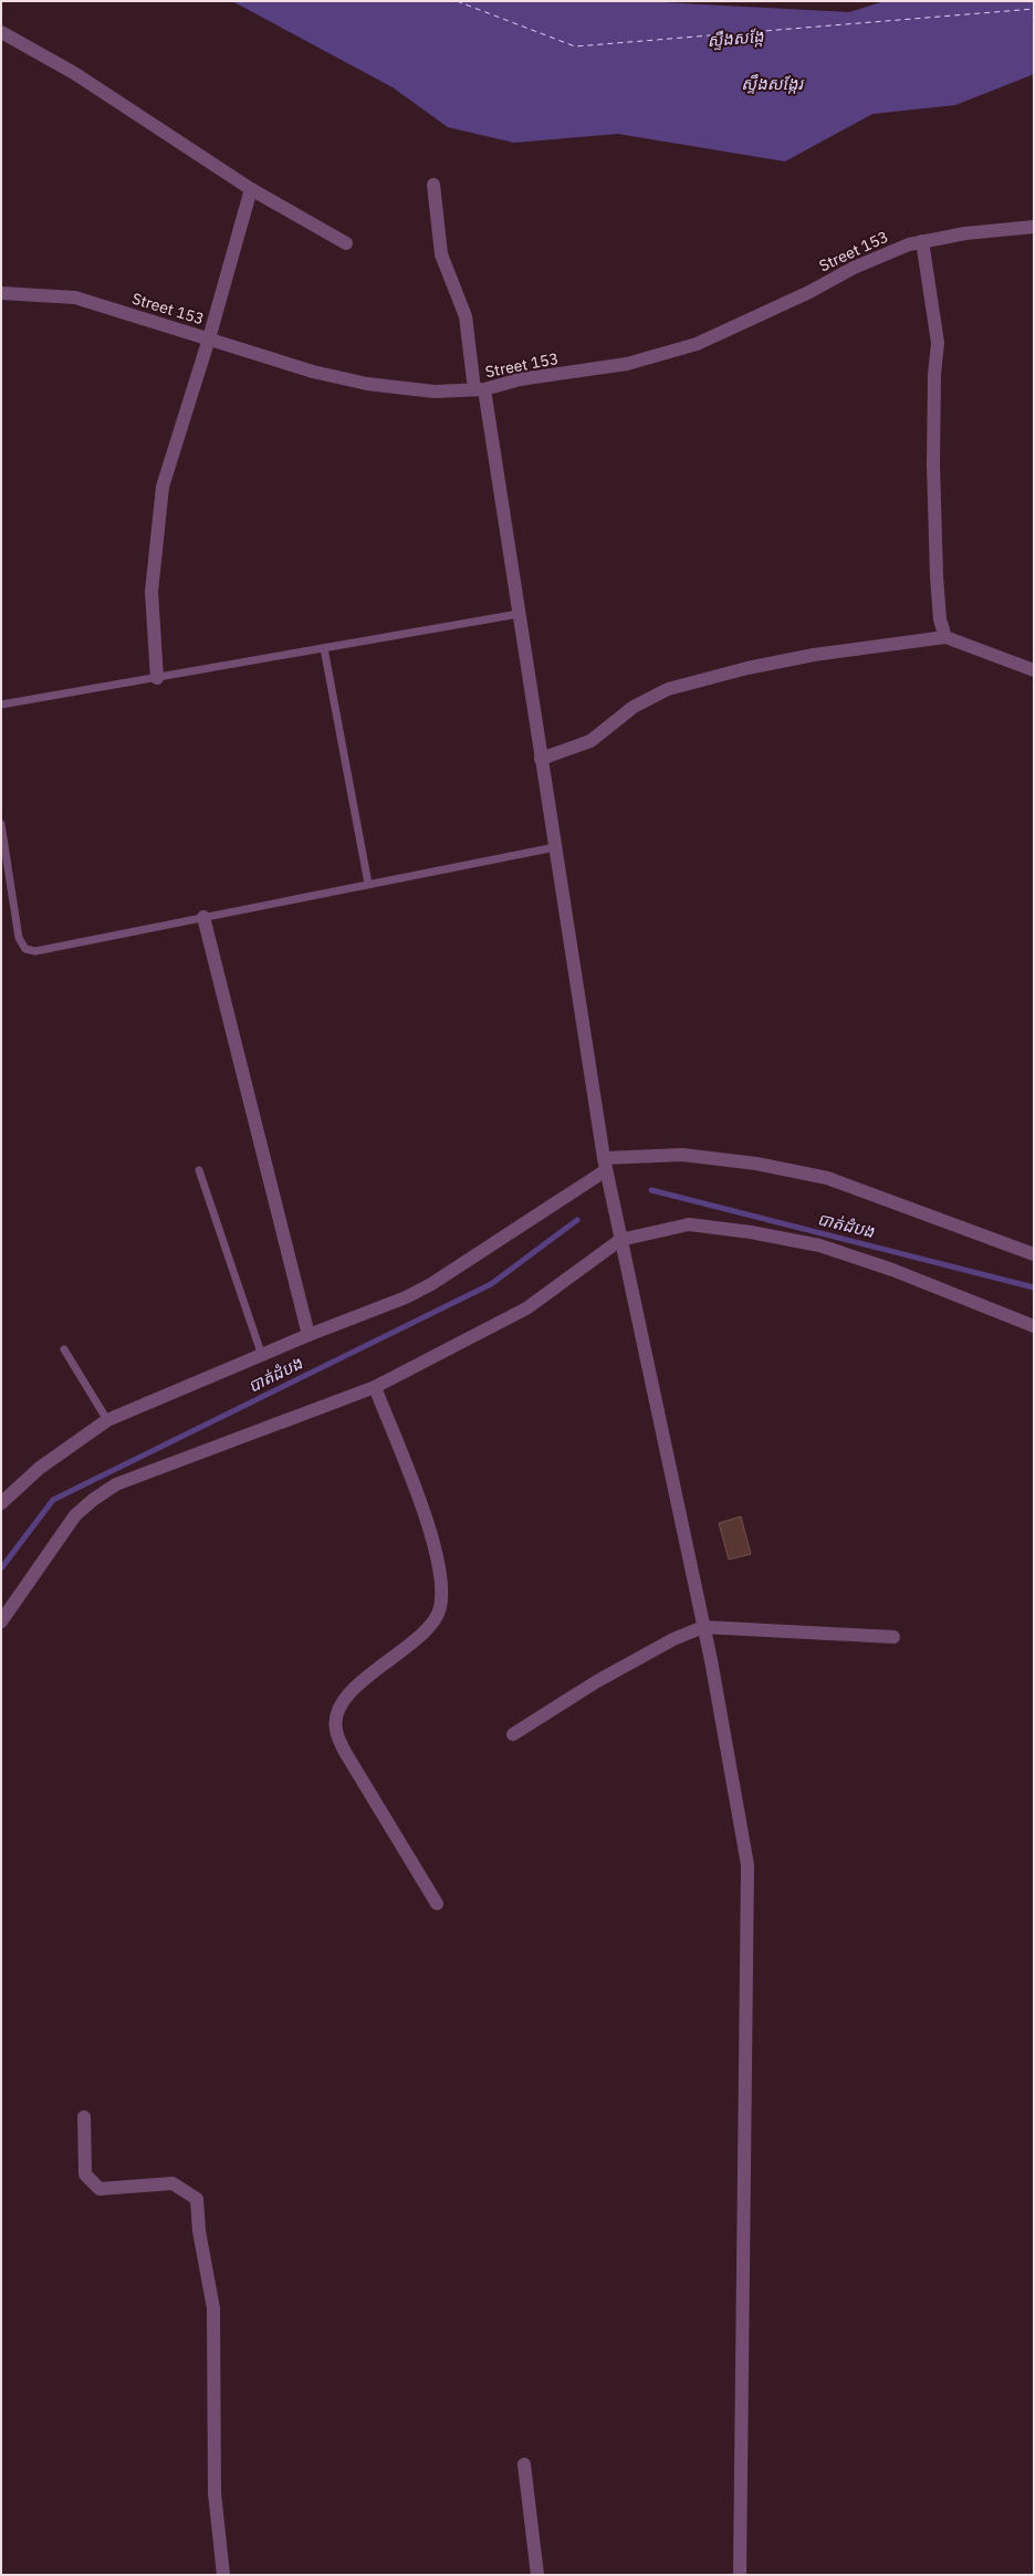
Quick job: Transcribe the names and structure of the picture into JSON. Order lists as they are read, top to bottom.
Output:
{
  "streets": {
    "street": ["Street 153"]
  },
  "water": ["ស្ទឹងសង្កែ", "ស្ទឹងសង្កែរ", "បាត់ដំបង"]
}
